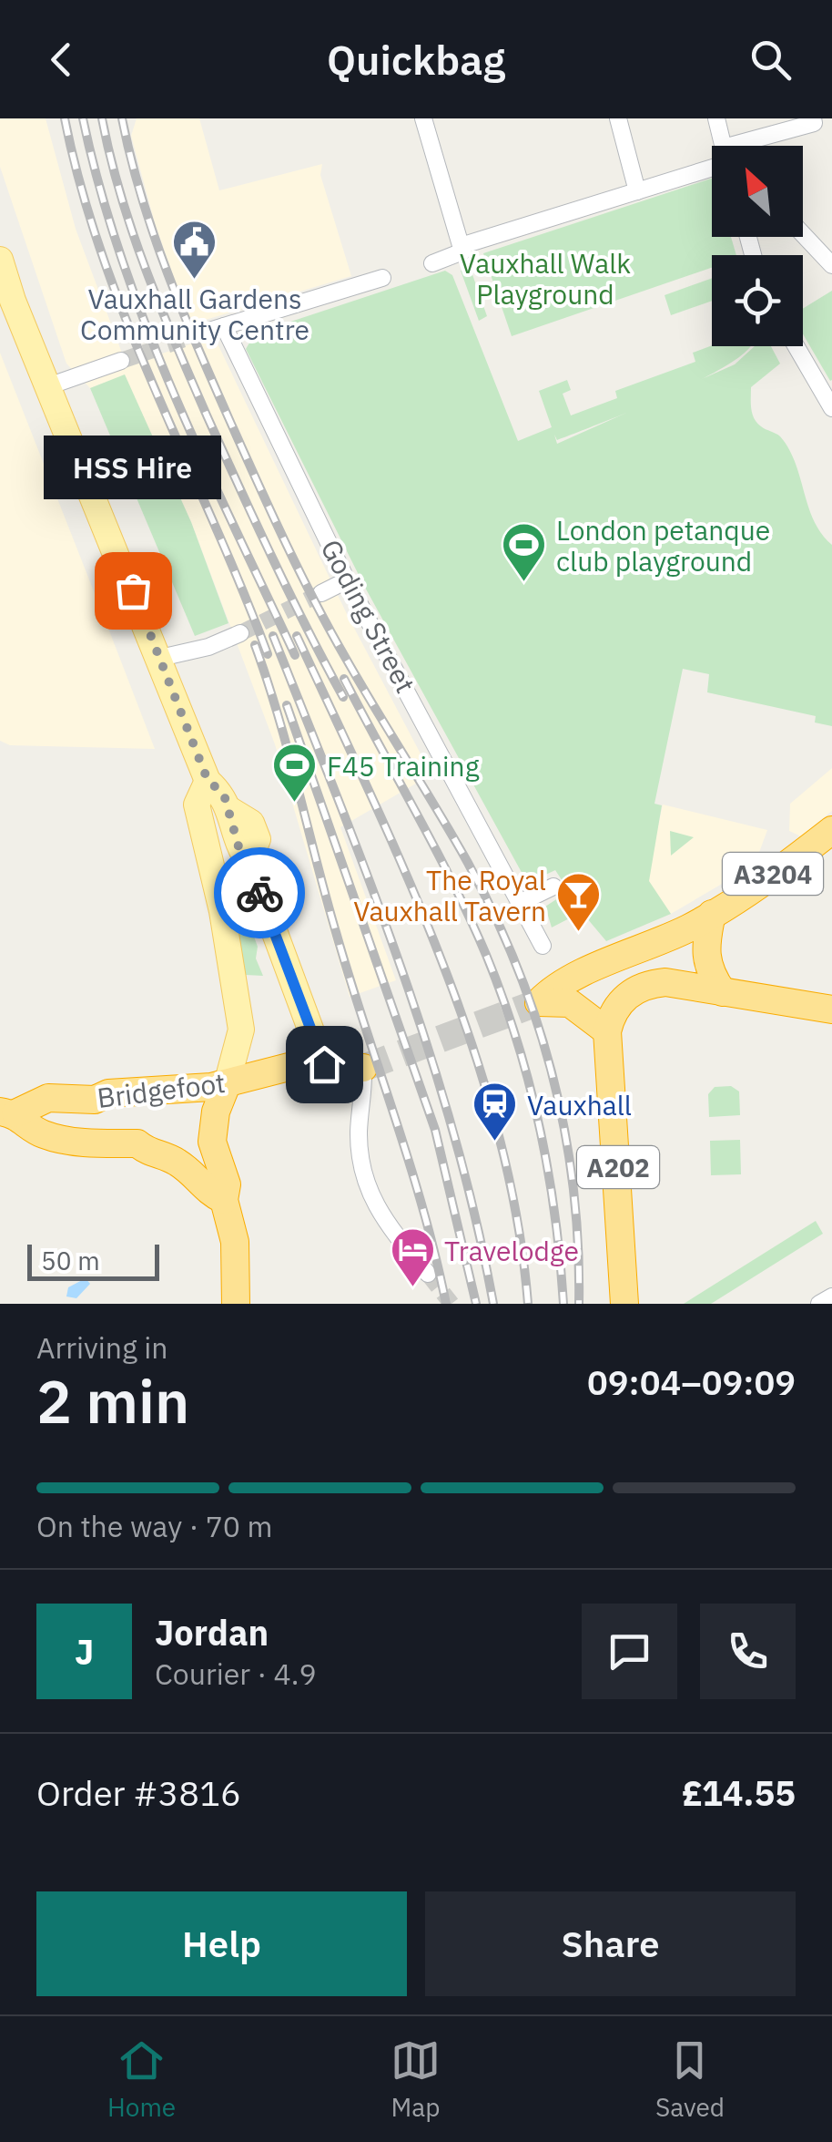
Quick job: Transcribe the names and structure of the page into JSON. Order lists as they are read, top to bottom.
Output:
{
  "streets": {
    "highway": ["A3204", "Bridgefoot", "A202"],
    "street": ["Goding Street"]
  },
  "crossings": [
    ["A3204", "A202"]
  ],
  "parks": ["Vauxhall Walk Playground"],
  "places": {
    "public building": ["Vauxhall Gardens Community Centre"],
    "sports": ["London petanque club playground", "F45 Training"],
    "other": ["HSS Hire"],
    "bar": ["The Royal Vauxhall Tavern"],
    "station": ["Vauxhall"],
    "hotel": ["Travelodge"]
  },
  "scale_bar": "50 m",
  "north": "top left",
  "page": {
    "header": "Quickbag",
    "bubble": "HSS Hire",
    "scale": "50 m",
    "heading": ["2 min", "Arriving in", "09:04–09:09"],
    "panel": [
      "Jordan",
      "Courier · 4.9",
      "Order #3816",
      "£14.55"
    ],
    "bar": "On the way · 70 m",
    "round": "J",
    "buttons": ["Help", "Share"],
    "tabs": ["Home", "Map", "Saved"]
  }
}
